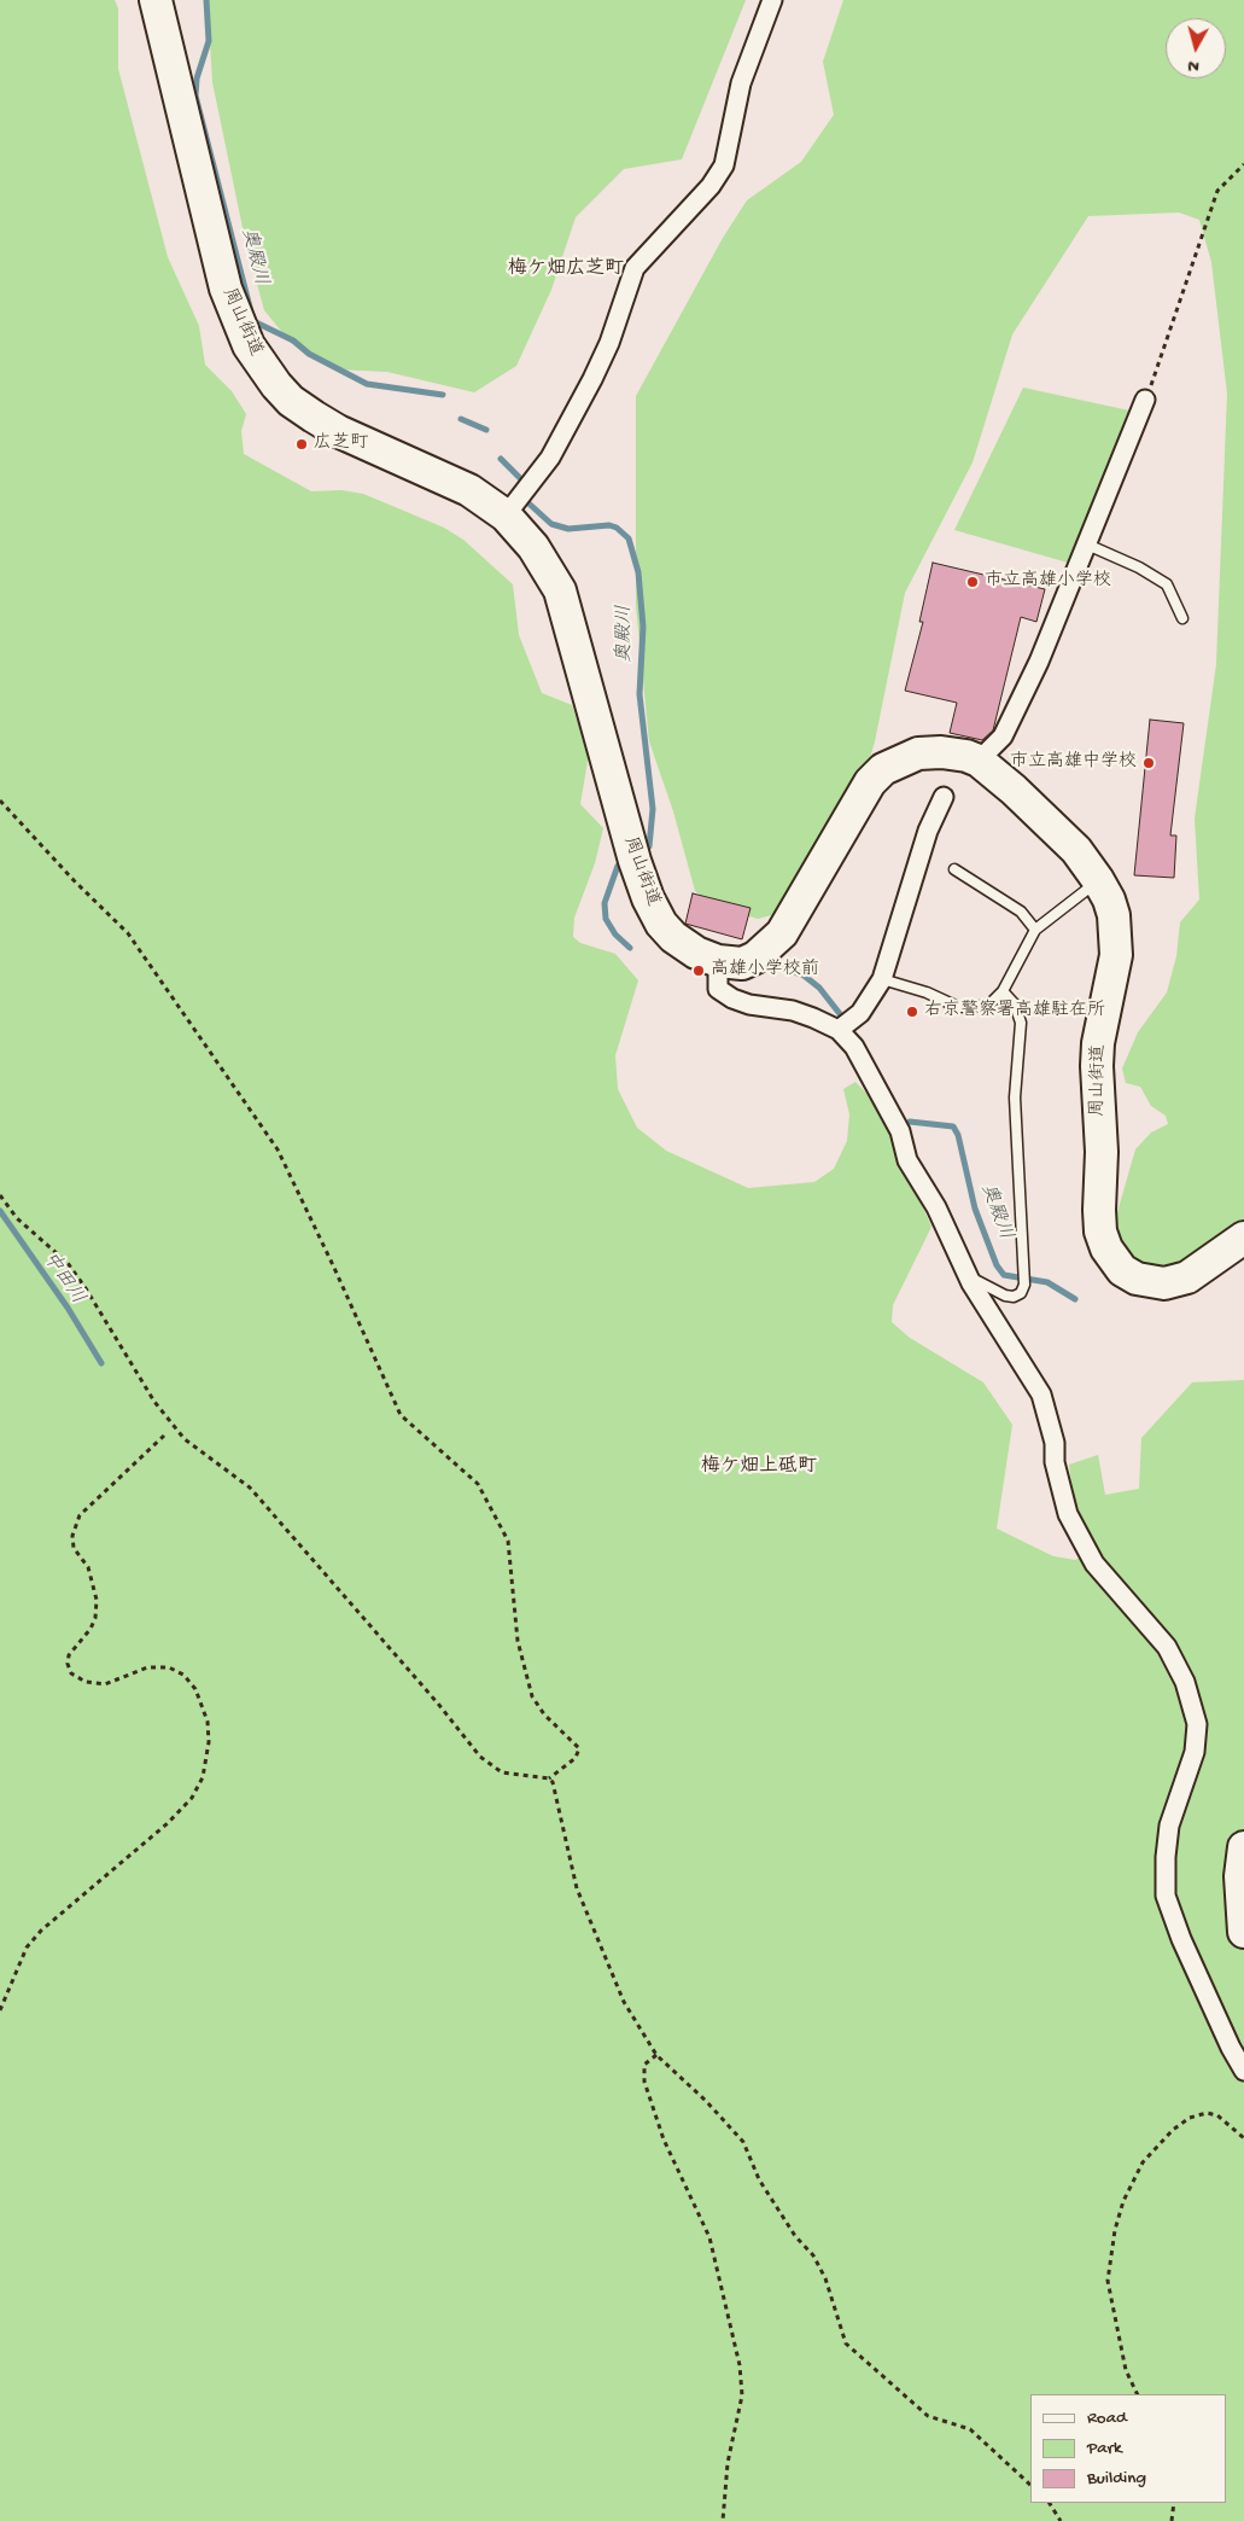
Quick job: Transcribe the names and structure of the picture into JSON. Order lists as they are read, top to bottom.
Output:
{
  "streets": {
    "highway": ["周山街道"]
  },
  "districts": ["梅ケ畑広芝町", "梅ケ畑上砥町"],
  "water": ["奥殿川", "中田川"],
  "places": [
    "広芝町",
    "市立高雄小学校",
    "市立高雄中学校",
    "高雄小学校前",
    "右京警察署高雄駐在所"
  ],
  "legend": ["Road", "Park", "Building"],
  "north": "bottom"
}
